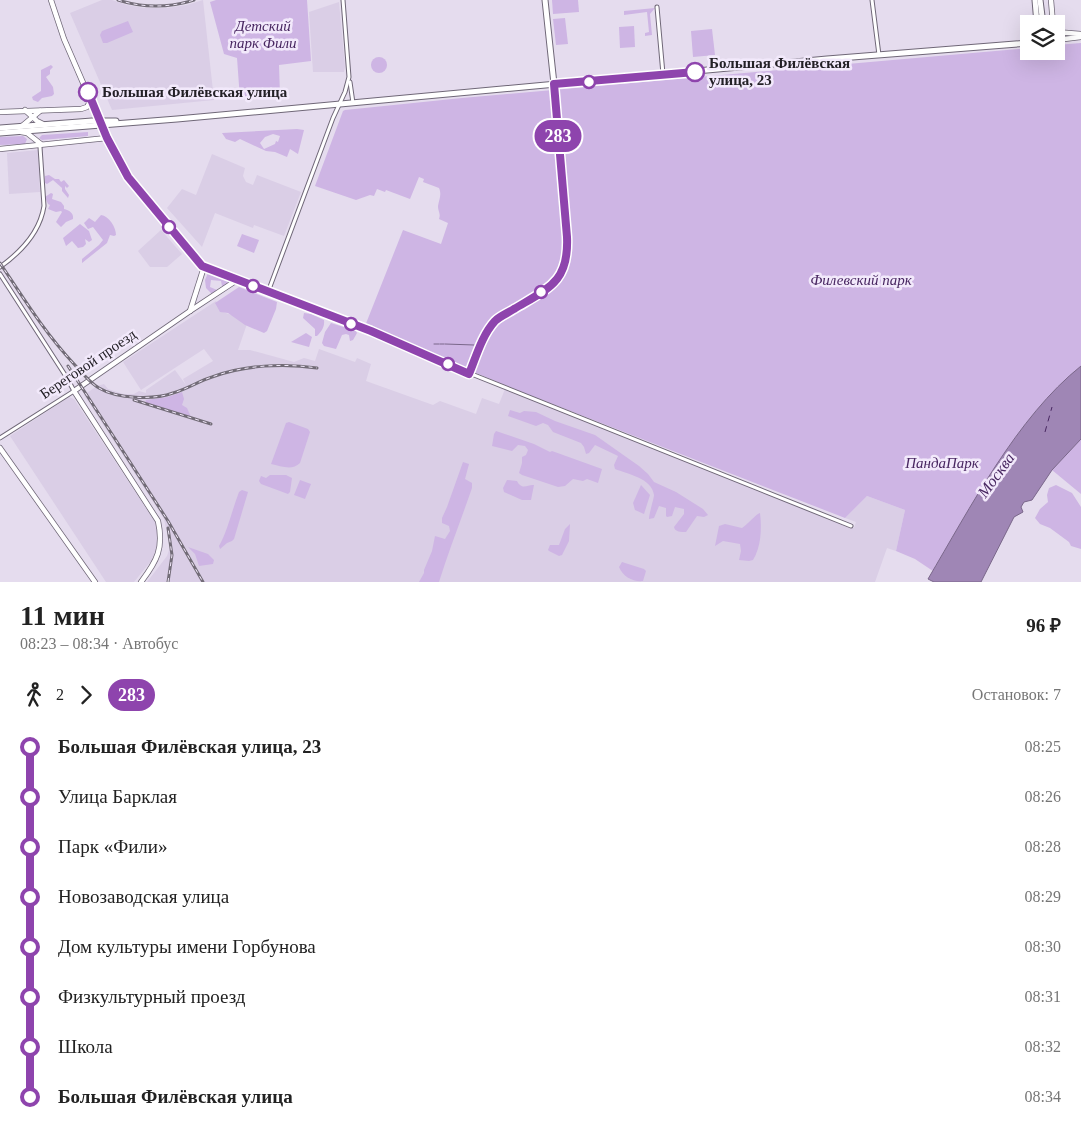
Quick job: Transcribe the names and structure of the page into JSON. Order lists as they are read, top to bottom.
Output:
{
  "streets": {
    "street": ["Береговой проезд"]
  },
  "water": ["Москва"],
  "parks": ["Детский парк Фили", "Филевский парк", "ПандаПарк"],
  "places": ["Большая Филёвская улица, 23", "Большая Филёвская улица"],
  "lines": ["bus line 283"],
  "page": {
    "on_map": "283",
    "heading": ["11 мин", "08:23 – 08:34 · Автобус", "96 ₽"],
    "legs": ["2", "283", "Остановок: 7"],
    "list": [
      {
        "name": "Большая Филёвская улица, 23",
        "value": "08:25"
      },
      {
        "name": "Улица Барклая",
        "value": "08:26"
      },
      {
        "name": "Парк «Фили»",
        "value": "08:28"
      },
      {
        "name": "Новозаводская улица",
        "value": "08:29"
      },
      {
        "name": "Дом культуры имени Горбунова",
        "value": "08:30"
      },
      {
        "name": "Физкультурный проезд",
        "value": "08:31"
      },
      {
        "name": "Школа",
        "value": "08:32"
      },
      {
        "name": "Большая Филёвская улица",
        "value": "08:34"
      }
    ]
  }
}
